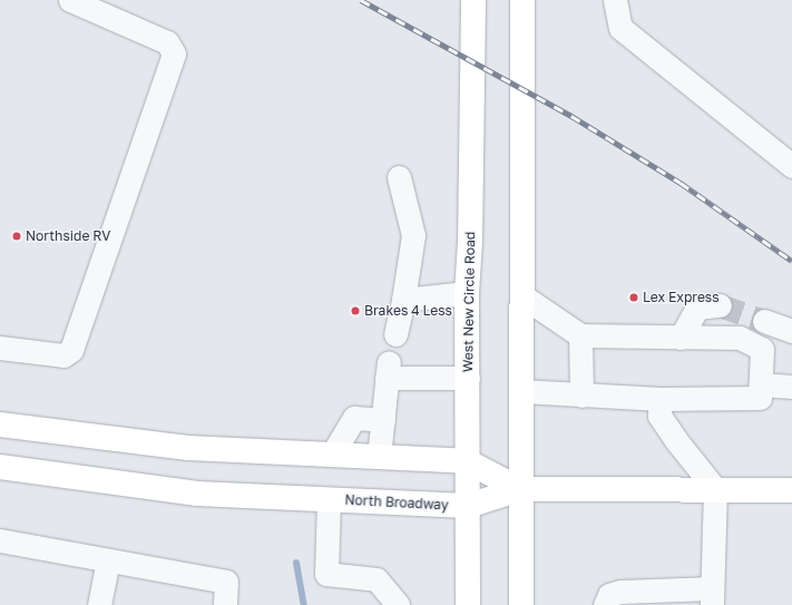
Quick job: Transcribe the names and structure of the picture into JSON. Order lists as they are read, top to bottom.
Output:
{
  "streets": {
    "main road": ["West New Circle Road", "North Broadway"]
  },
  "crossings": [
    ["West New Circle Road", "North Broadway"]
  ],
  "places": ["Northside RV", "Lex Express", "Brakes 4 Less"]
}
